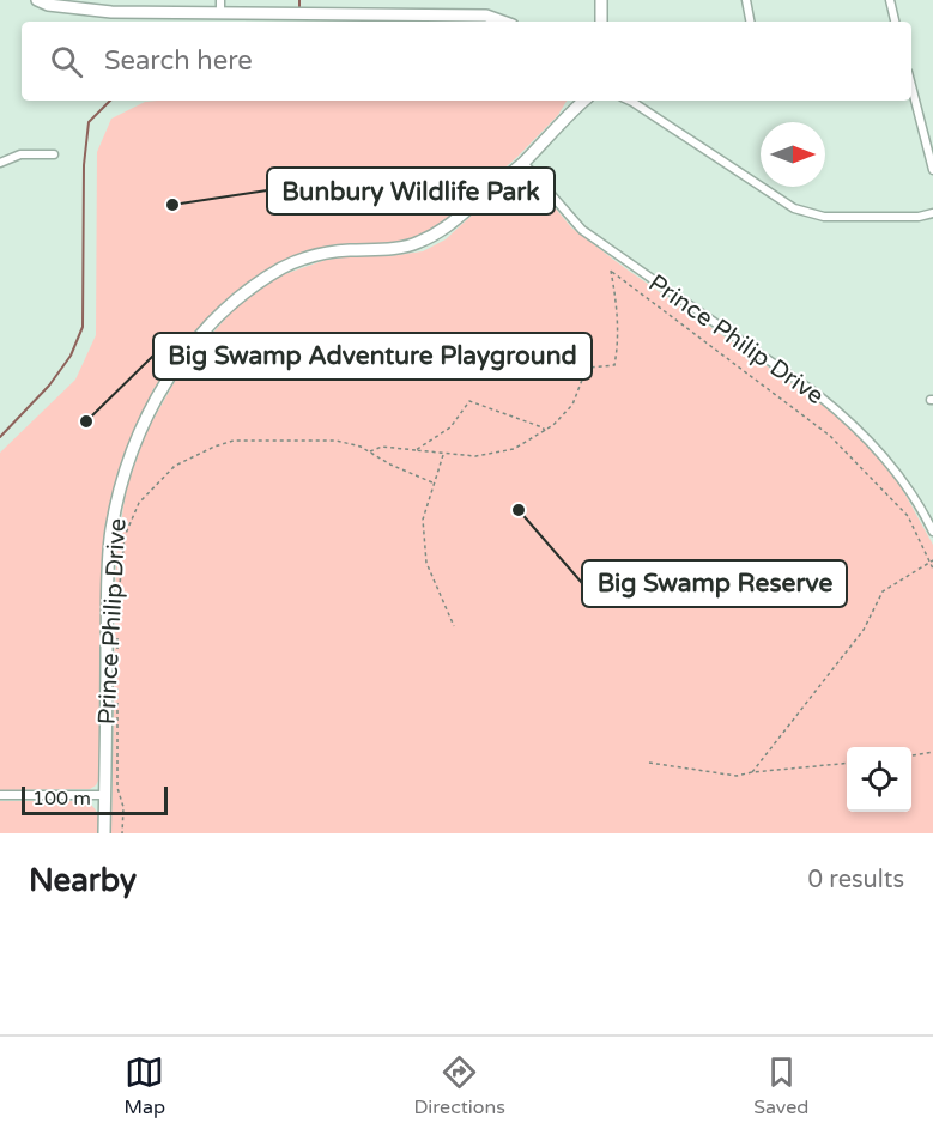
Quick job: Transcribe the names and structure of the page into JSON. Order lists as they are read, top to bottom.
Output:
{
  "streets": {
    "street": ["Prince Philip Drive"]
  },
  "places": ["Bunbury Wildlife Park", "Big Swamp Adventure Playground", "Big Swamp Reserve"],
  "scale_bar": "100 m",
  "north": "right",
  "page": {
    "search": "Search here",
    "scale": "100 m",
    "heading": ["Nearby", "0 results"],
    "nav": ["Map", "Directions", "Saved"]
  }
}
